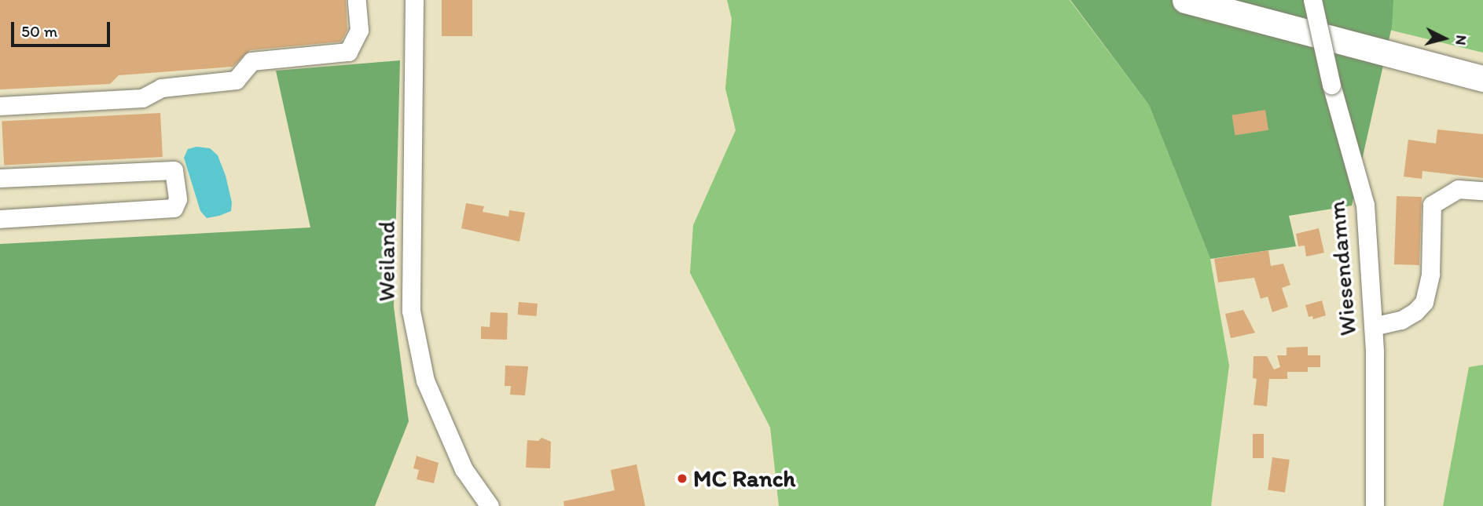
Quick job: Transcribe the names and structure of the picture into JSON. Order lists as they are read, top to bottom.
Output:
{
  "streets": {
    "street": ["Weiland", "Wiesendamm"]
  },
  "places": ["MC Ranch"],
  "scale_bar": "50 m",
  "north": "right"
}
